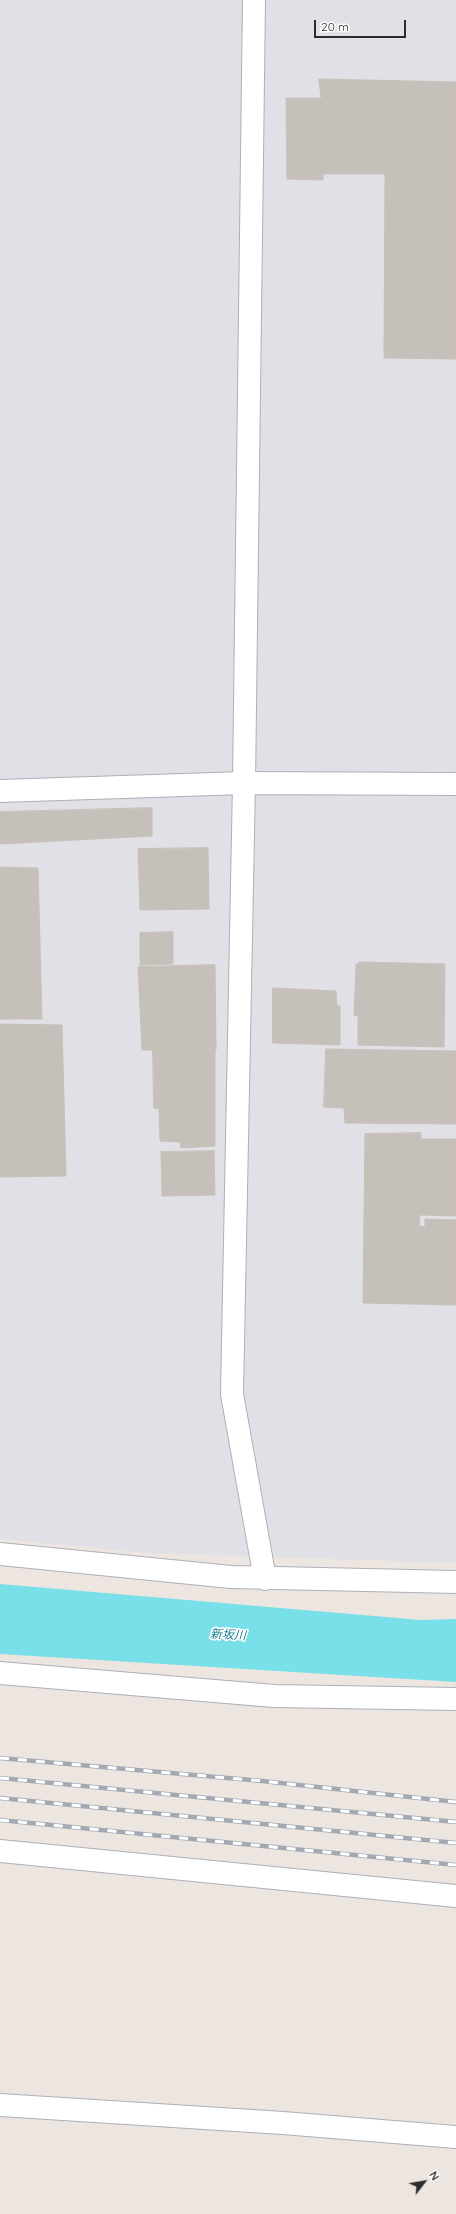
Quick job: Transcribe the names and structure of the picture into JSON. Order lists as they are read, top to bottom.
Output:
{
  "water": ["新坂川"],
  "scale_bar": "20 m",
  "north": "top right"
}
